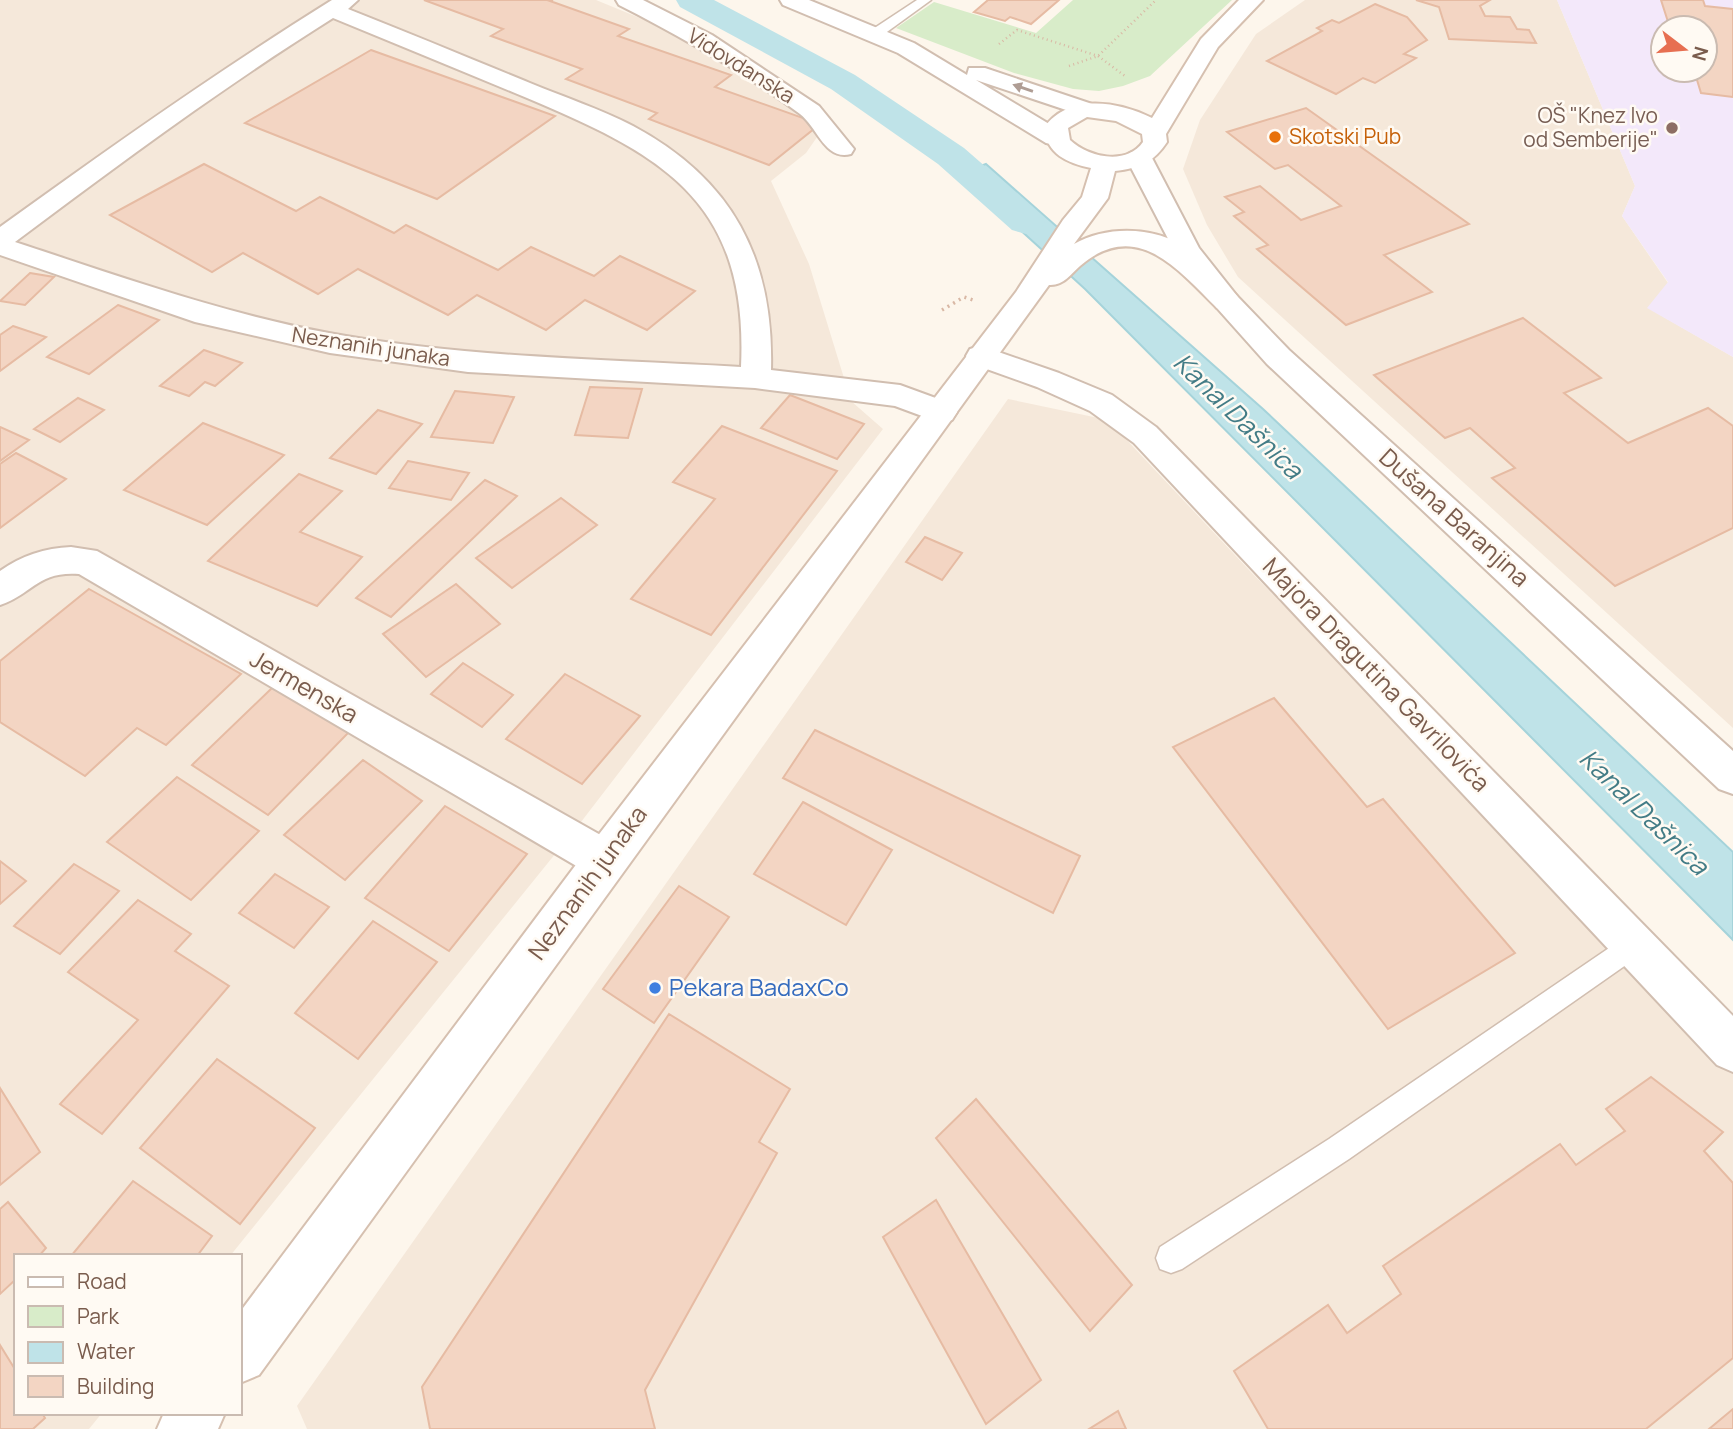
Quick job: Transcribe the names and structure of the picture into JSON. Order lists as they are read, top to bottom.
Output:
{
  "streets": {
    "street": [
      "Vidovdanska",
      "Neznanih junaka",
      "Dušana Baranjina",
      "Majora Dragutina Gavrilovića",
      "Jermenska"
    ]
  },
  "crossings": [
    ["Neznanih junaka", "Majora Dragutina Gavrilovića"],
    ["Neznanih junaka", "Jermenska"]
  ],
  "water": ["Kanal Dašnica"],
  "places": ["OŠ \"Knez Ivo od Semberije\"", "Skotski Pub", "Pekara BadaxCo"],
  "legend": [
    "Road",
    "Park",
    "Water",
    "Building"
  ],
  "north": "right"
}
